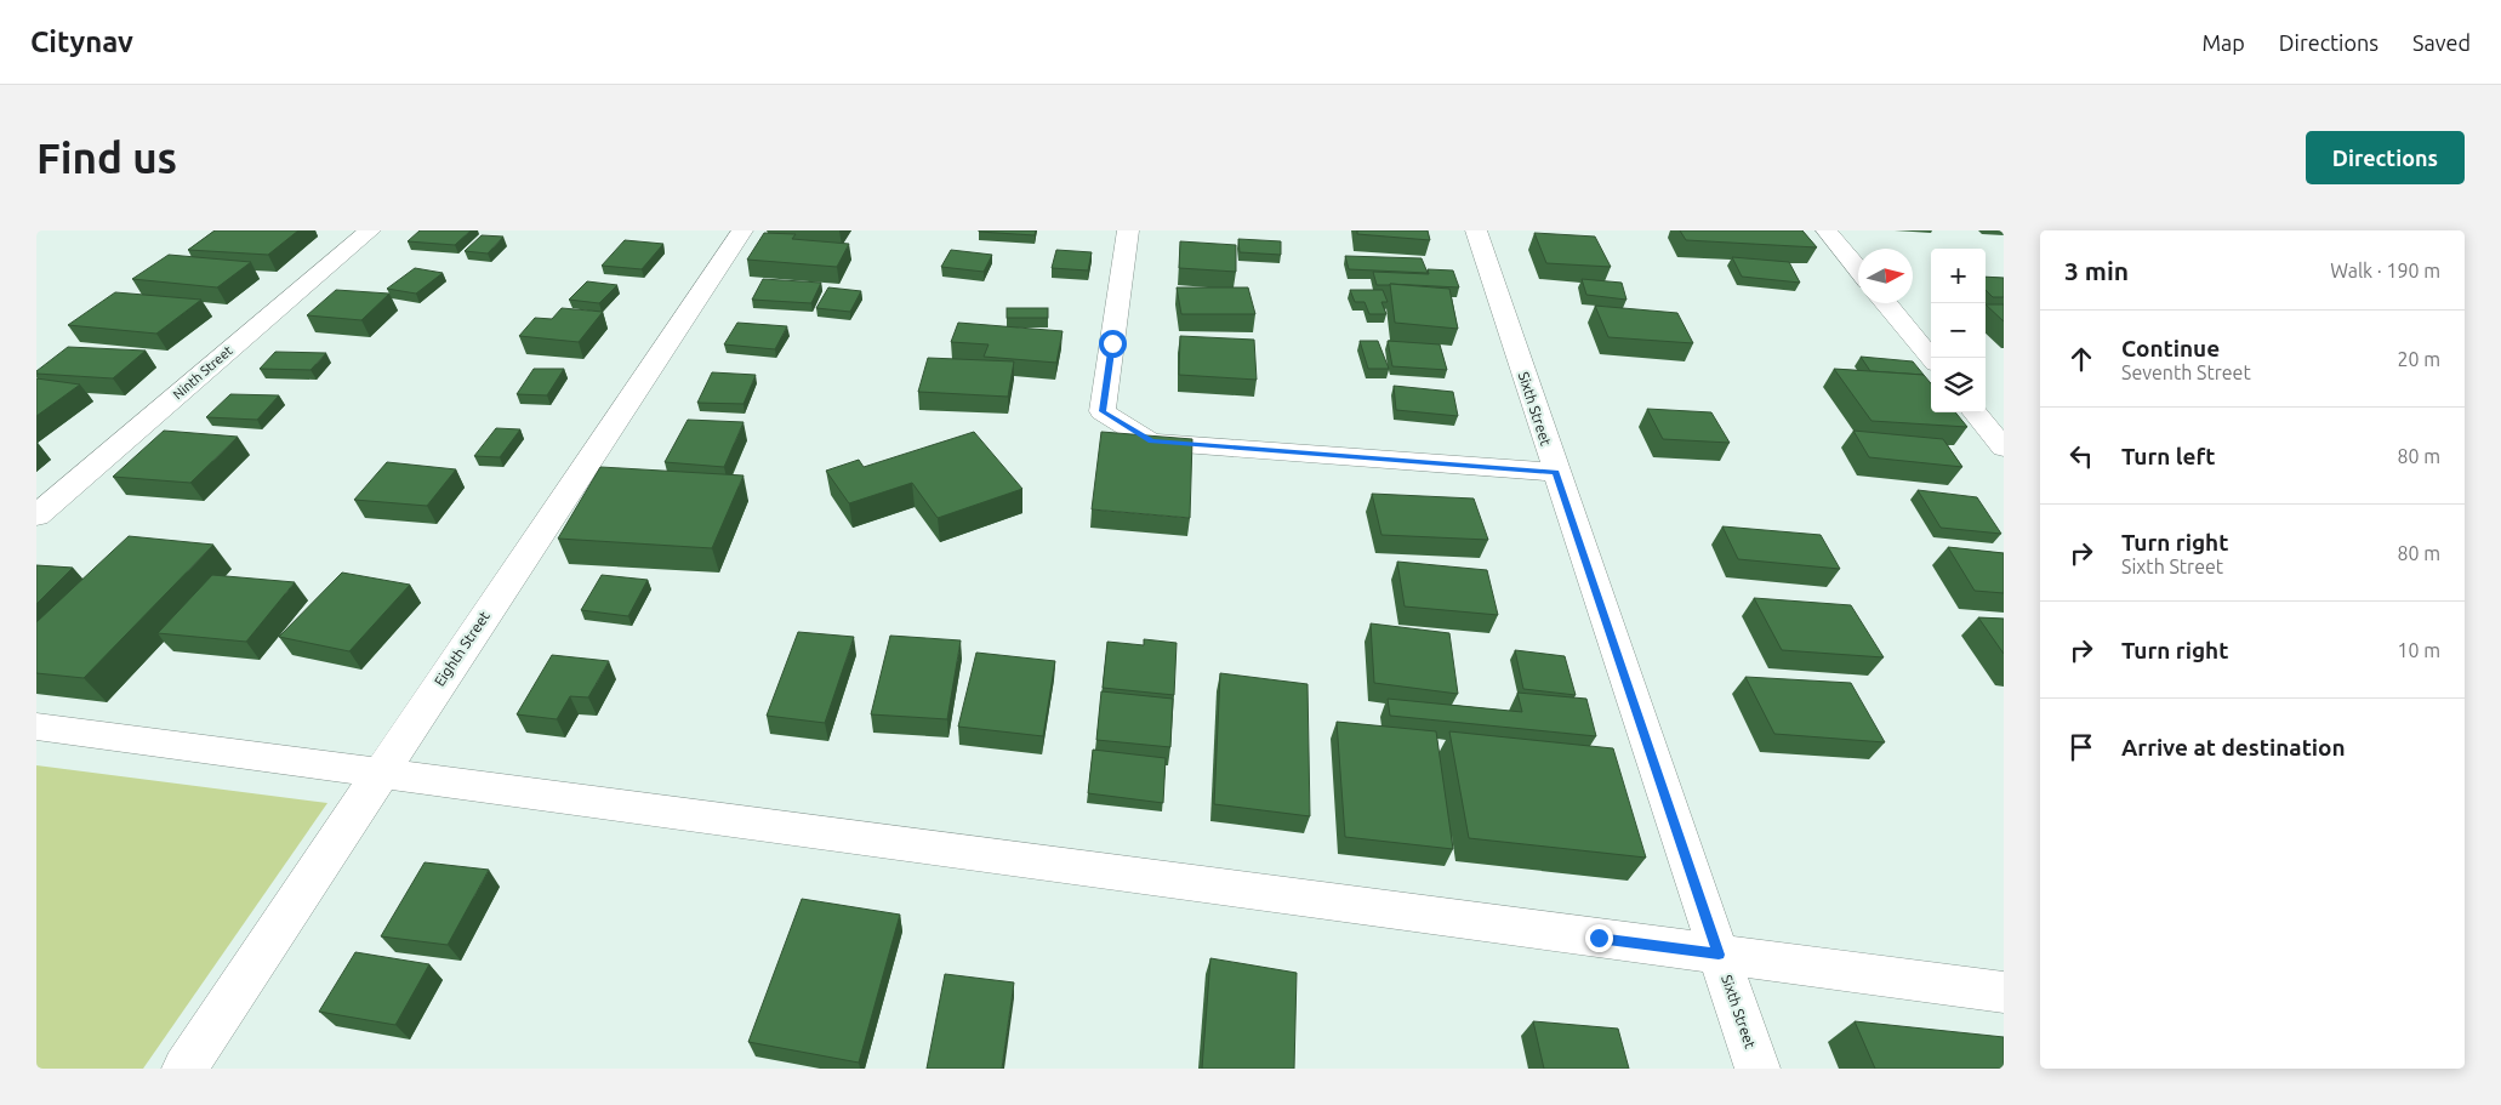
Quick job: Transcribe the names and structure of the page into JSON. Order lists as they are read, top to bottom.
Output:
{
  "streets": {
    "street": ["Ninth Street", "Sixth Street", "Eighth Street"]
  },
  "north": "right",
  "page": {
    "header": "Citynav",
    "nav": ["Map", "Directions", "Saved"],
    "buttons": "Directions",
    "title": "Find us",
    "heading": ["3 min", "Walk · 190 m"],
    "map_buttons": ["+", "−"],
    "list": [
      ["Continue", "Seventh Street", "20 m"],
      ["Turn left", "80 m"],
      ["Turn right", "Sixth Street", "80 m"],
      ["Turn right", "10 m"],
      "Arrive at destination"
    ]
  }
}
